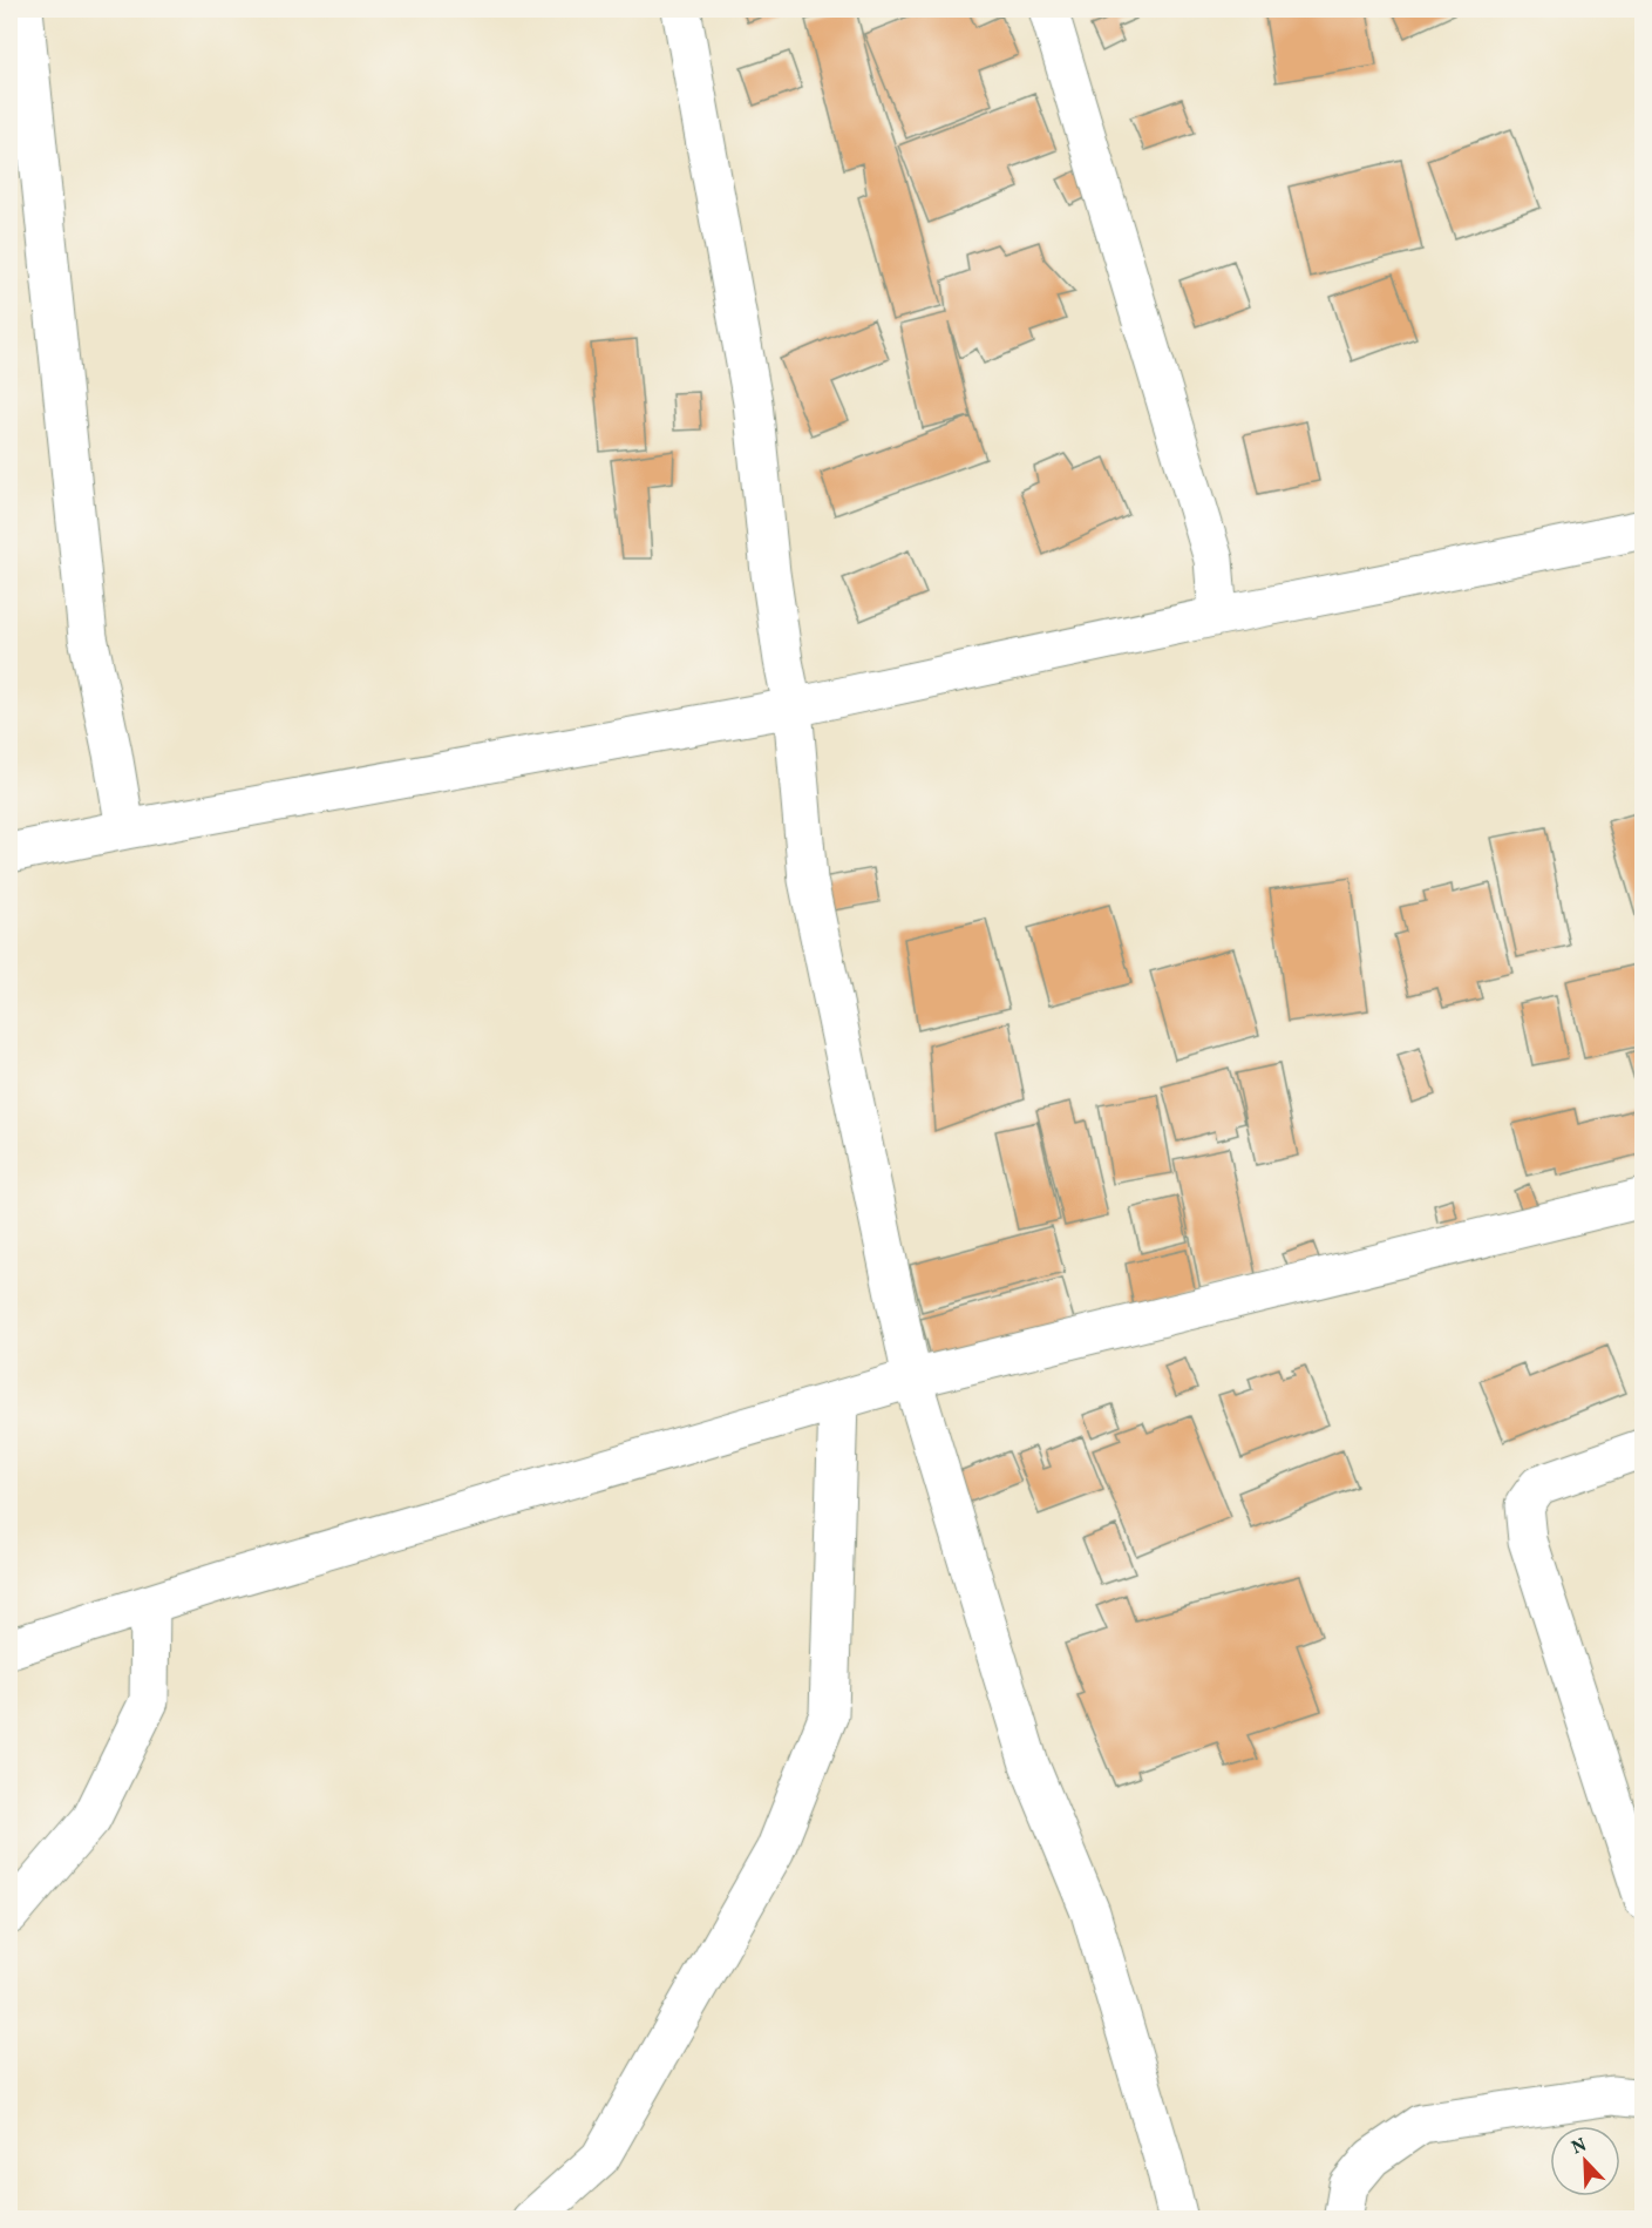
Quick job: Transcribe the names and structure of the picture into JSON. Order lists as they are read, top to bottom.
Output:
{
  "north": "top left"
}
